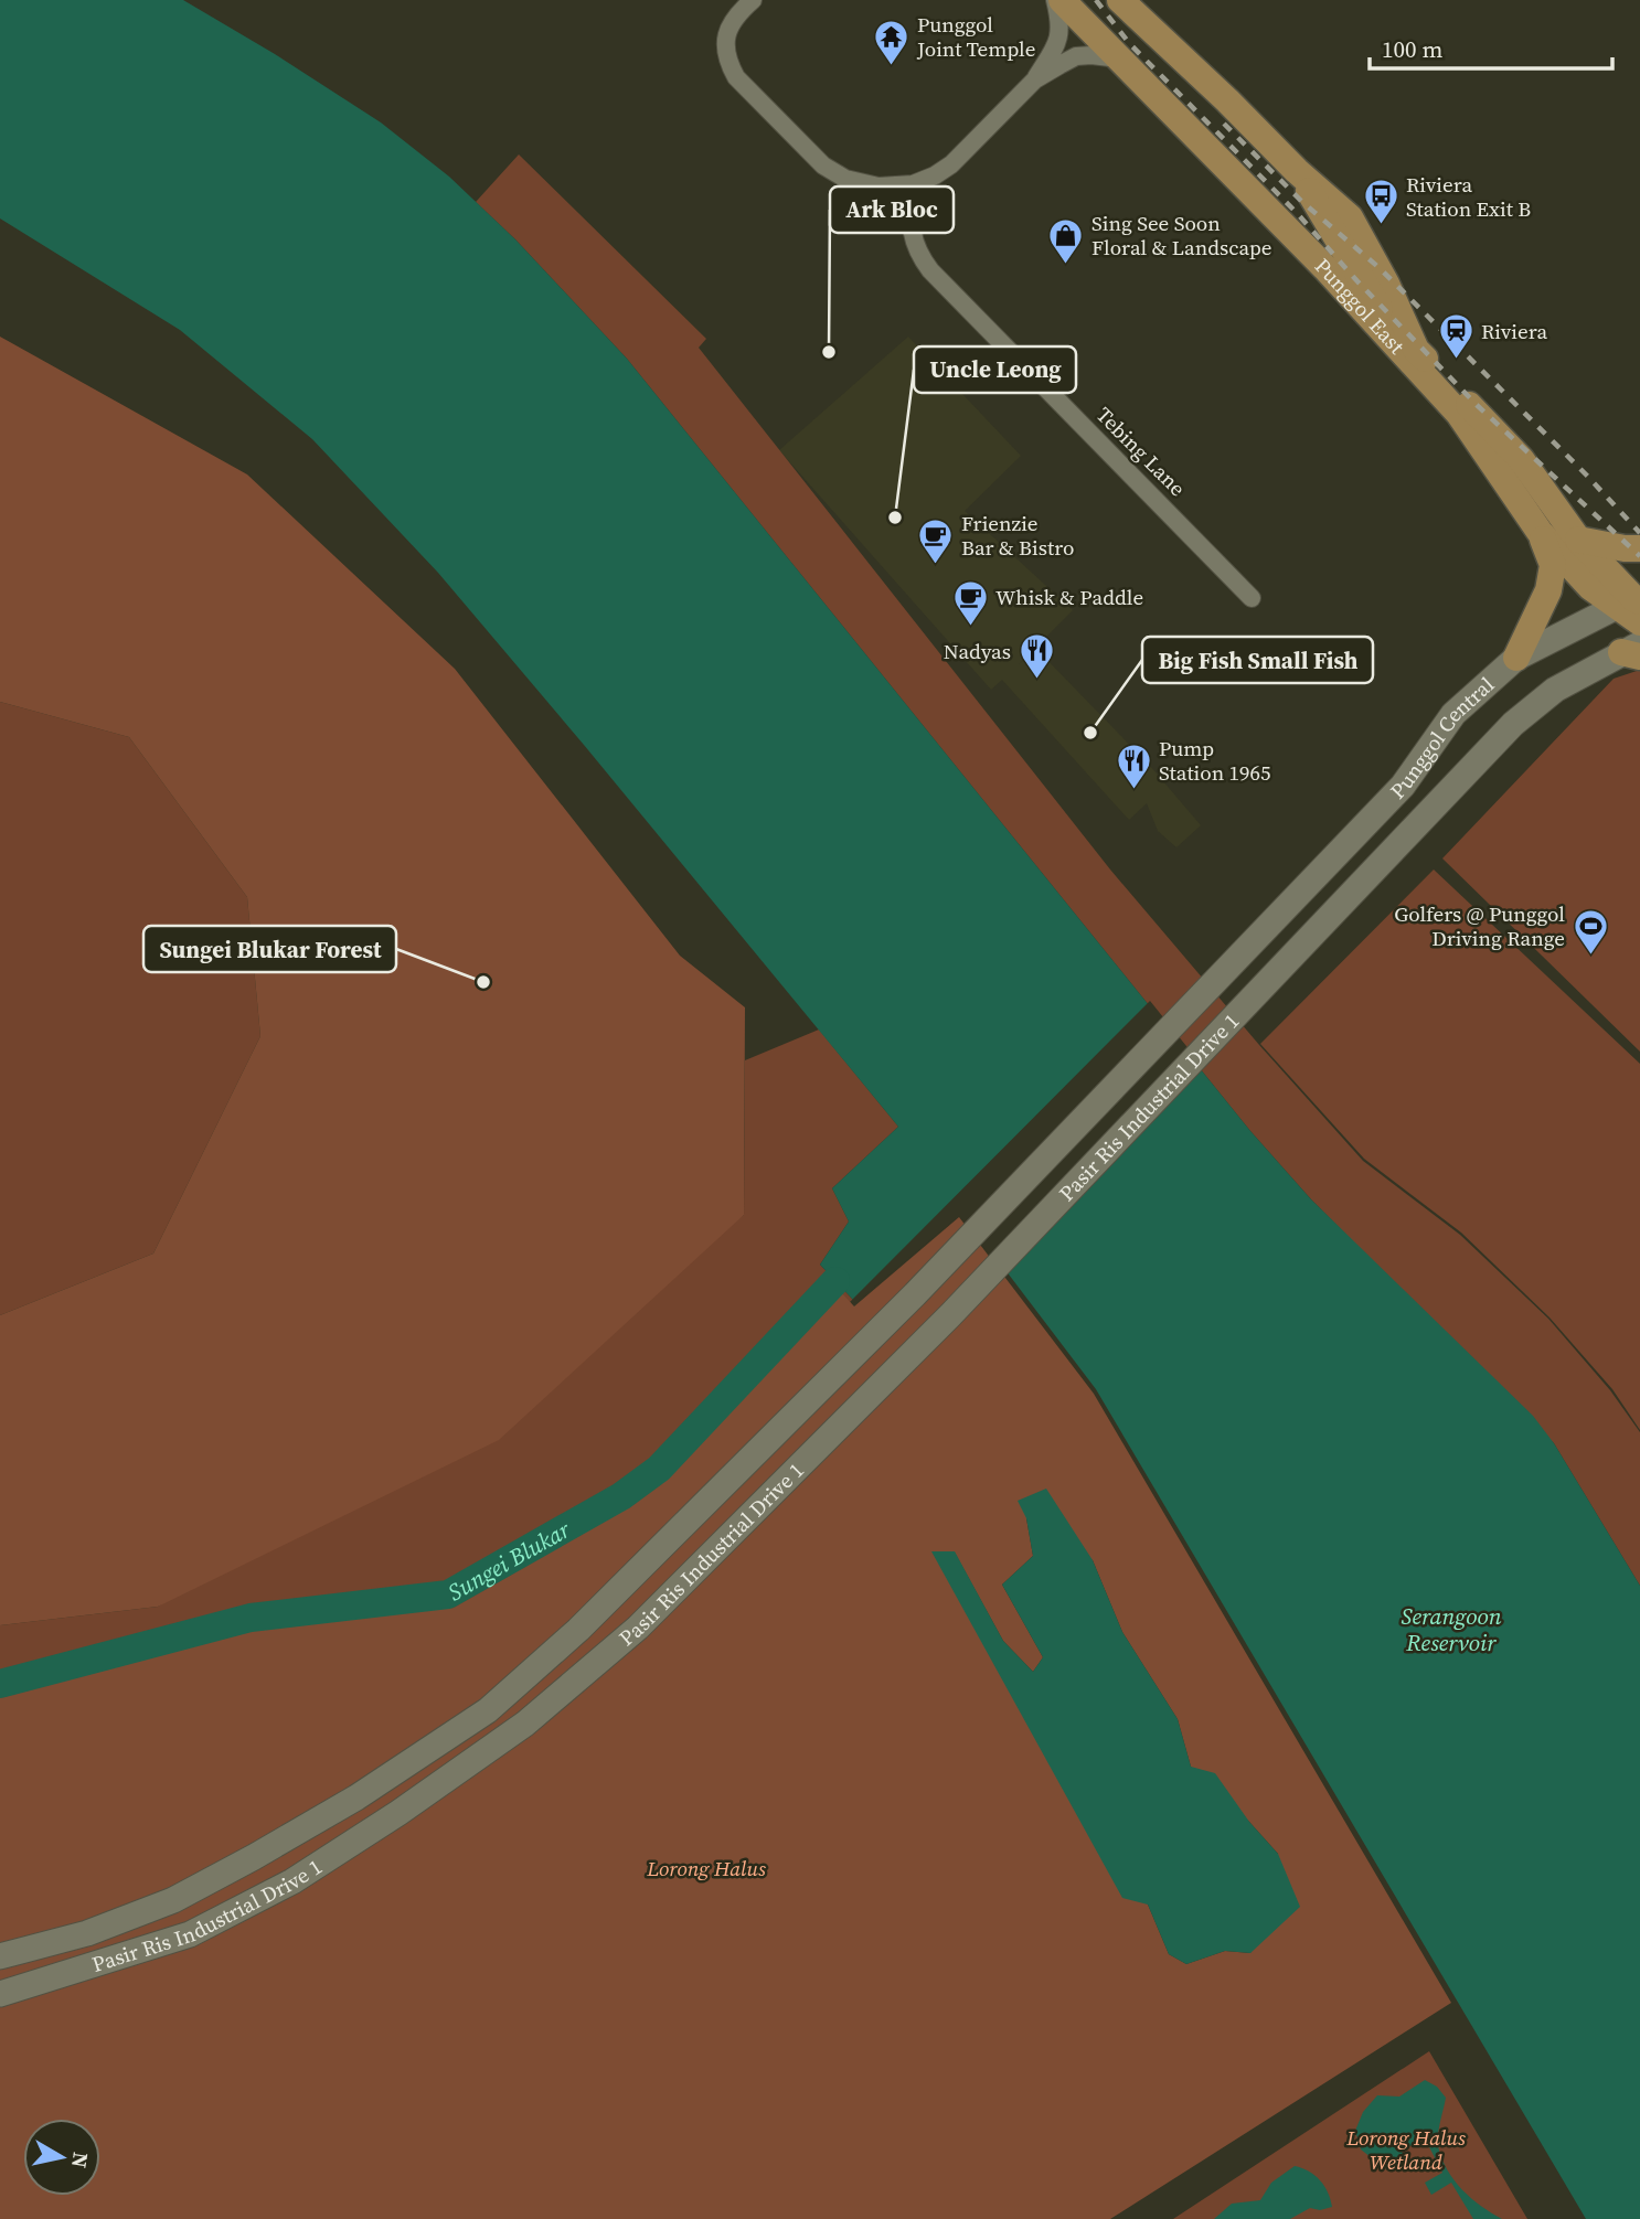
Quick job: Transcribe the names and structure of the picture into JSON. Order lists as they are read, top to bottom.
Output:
{
  "streets": {
    "main road": ["Punggol East", "Punggol Central", "Pasir Ris Industrial Drive 1"],
    "street": ["Tebing Lane"]
  },
  "crossings": [
    ["Punggol East", "Punggol Central"],
    ["Punggol Central", "Pasir Ris Industrial Drive 1"]
  ],
  "water": ["Sungei Blukar", "Serangoon Reservoir"],
  "parks": ["Lorong Halus", "Lorong Halus Wetland"],
  "places": {
    "temple": ["Punggol Joint Temple"],
    "bus stop": ["Riviera Station Exit B"],
    "shop": ["Sing See Soon Floral & Landscape"],
    "other": [
      "Ark Bloc",
      "Uncle Leong",
      "Big Fish Small Fish",
      "Sungei Blukar Forest"
    ],
    "station": ["Riviera"],
    "cafe": ["Frienzie Bar & Bistro", "Whisk & Paddle"],
    "restaurant": ["Nadyas", "Pump Station 1965"],
    "sports": ["Golfers @ Punggol Driving Range"]
  },
  "scale_bar": "100 m",
  "north": "right"
}
